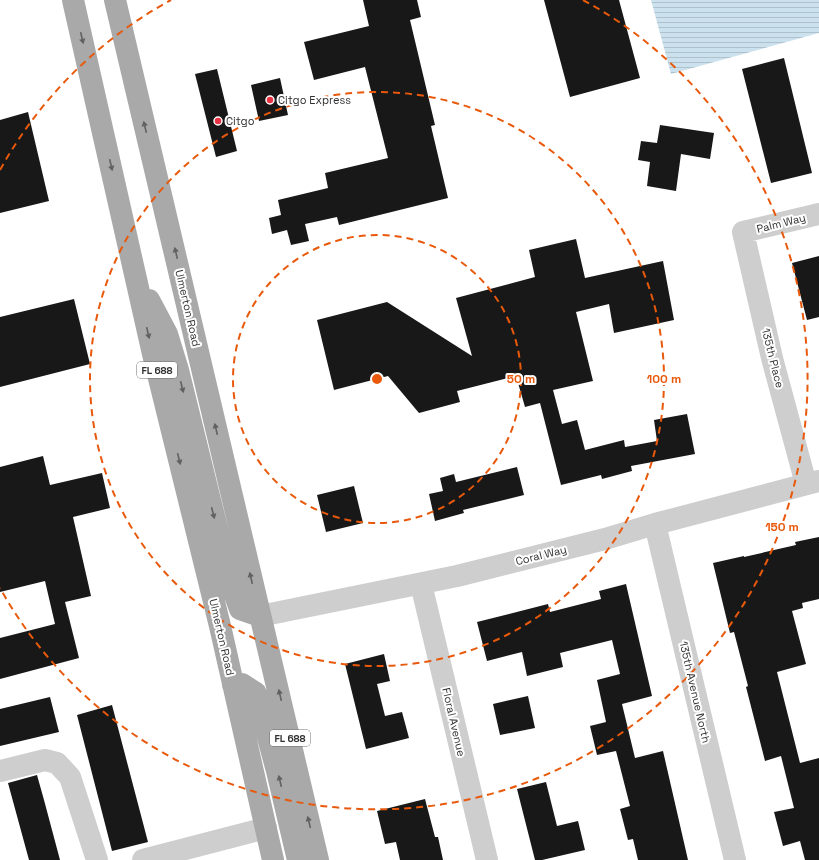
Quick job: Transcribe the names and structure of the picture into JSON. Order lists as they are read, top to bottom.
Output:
{
  "streets": {
    "main road": ["Ulmerton Road", "FL 688"],
    "street": [
      "Palm Way",
      "135th Place",
      "Coral Way",
      "135th Avenue North",
      "Floral Avenue"
    ]
  },
  "crossings": [
    ["Palm Way", "135th Place"],
    ["Ulmerton Road", "Coral Way"],
    ["135th Place", "Coral Way"],
    ["Coral Way", "135th Avenue North"],
    ["Coral Way", "Floral Avenue"]
  ],
  "places": ["Citgo Express", "Citgo"],
  "rings": ["50 m", "100 m", "150 m"]
}
